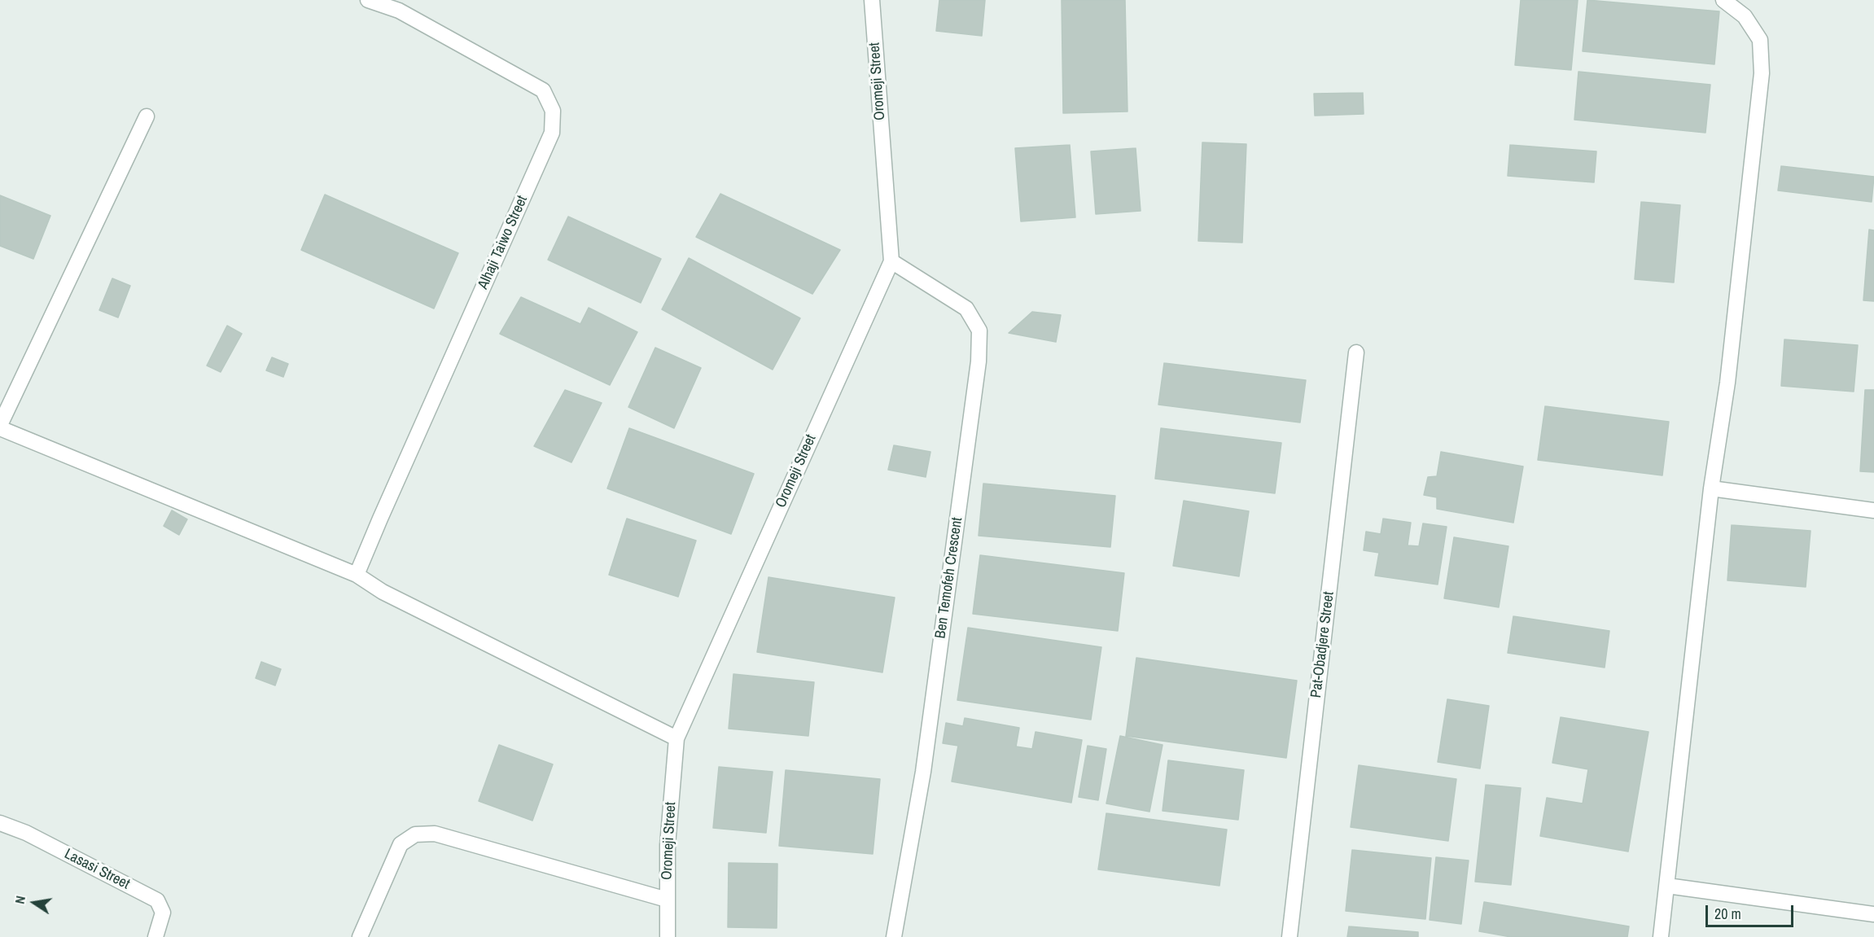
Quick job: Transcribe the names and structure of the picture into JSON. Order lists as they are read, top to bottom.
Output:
{
  "streets": {
    "street": [
      "Oromeji Street",
      "Alhaji Taiwo Street",
      "Ben Temofeh Crescent",
      "Pat-Obadjere Street",
      "Lasasi Street"
    ]
  },
  "crossings": [
    ["Oromeji Street", "Ben Temofeh Crescent"]
  ],
  "scale_bar": "20 m",
  "north": "left"
}
